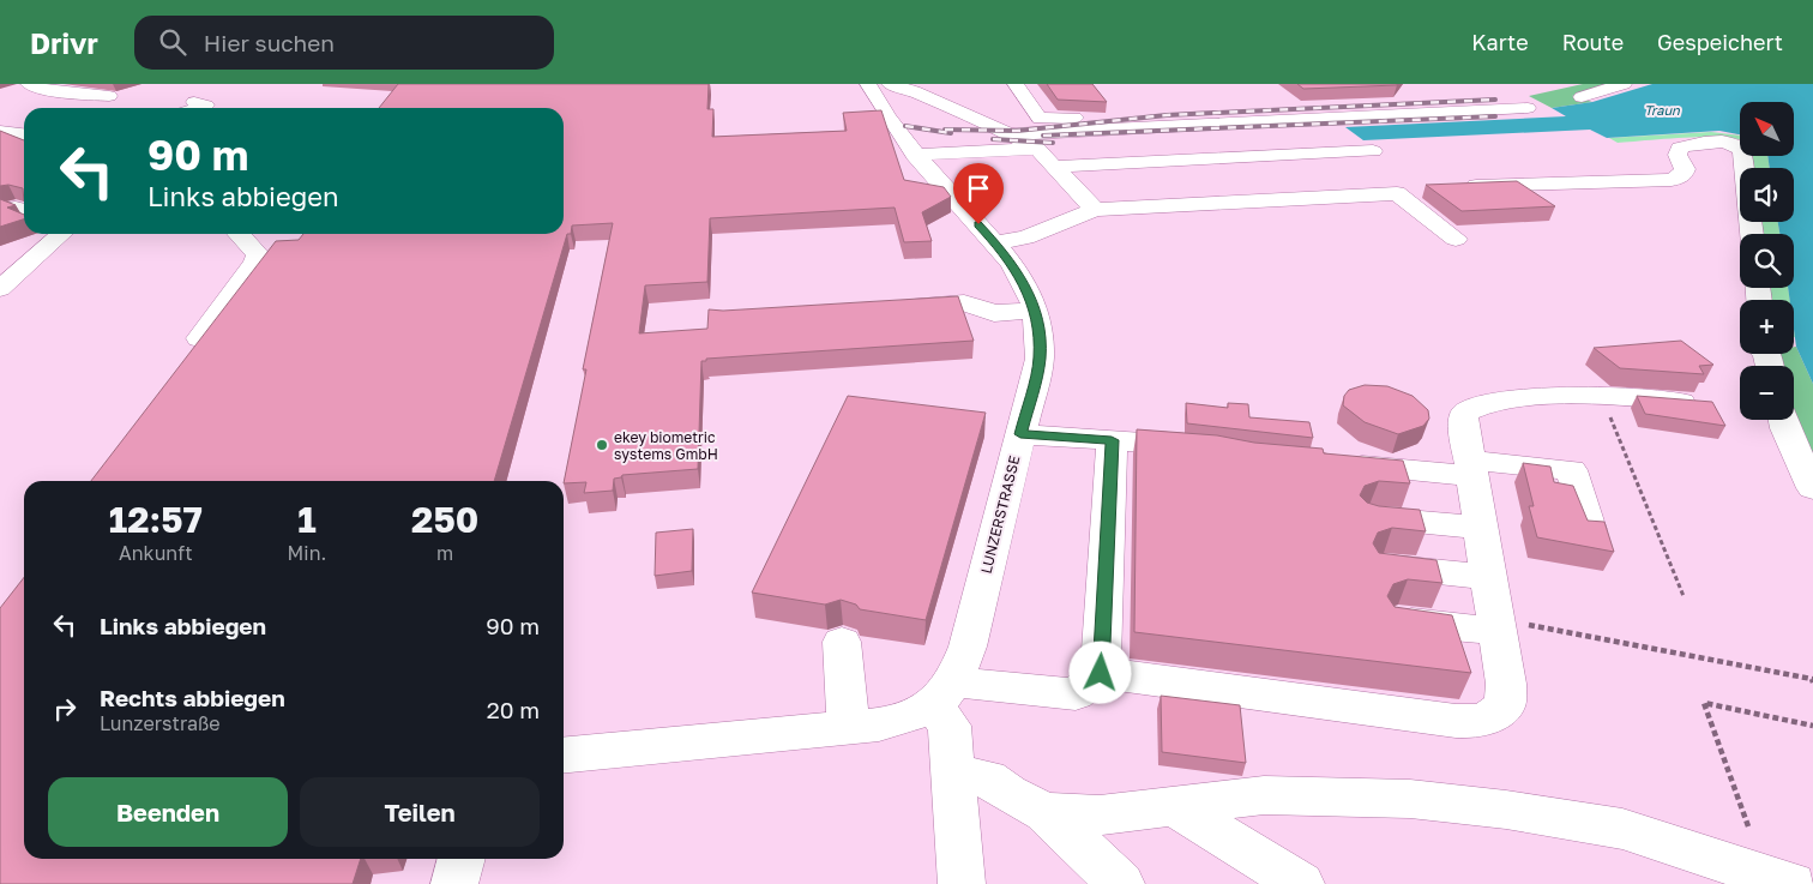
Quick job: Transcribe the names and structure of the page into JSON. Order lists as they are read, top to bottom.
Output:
{
  "streets": {
    "street": ["LUNZERSTRASSE"]
  },
  "water": ["Traun"],
  "places": ["ekey biometric systems GmbH"],
  "north": "top left",
  "page": {
    "header": "Drivr",
    "search": "Hier suchen",
    "nav": ["Karte", "Route", "Gespeichert"],
    "map_buttons": ["+", "−"],
    "turn": ["90 m", "Links abbiegen"],
    "eta": [
      "12:57",
      "Ankunft",
      "1",
      "Min.",
      "250",
      "m"
    ],
    "list": [
      {
        "name": "Links abbiegen",
        "value": "90 m"
      },
      {
        "name": "Rechts abbiegen",
        "note": "Lunzerstraße",
        "value": "20 m"
      }
    ],
    "buttons": ["Beenden", "Teilen"]
  }
}
